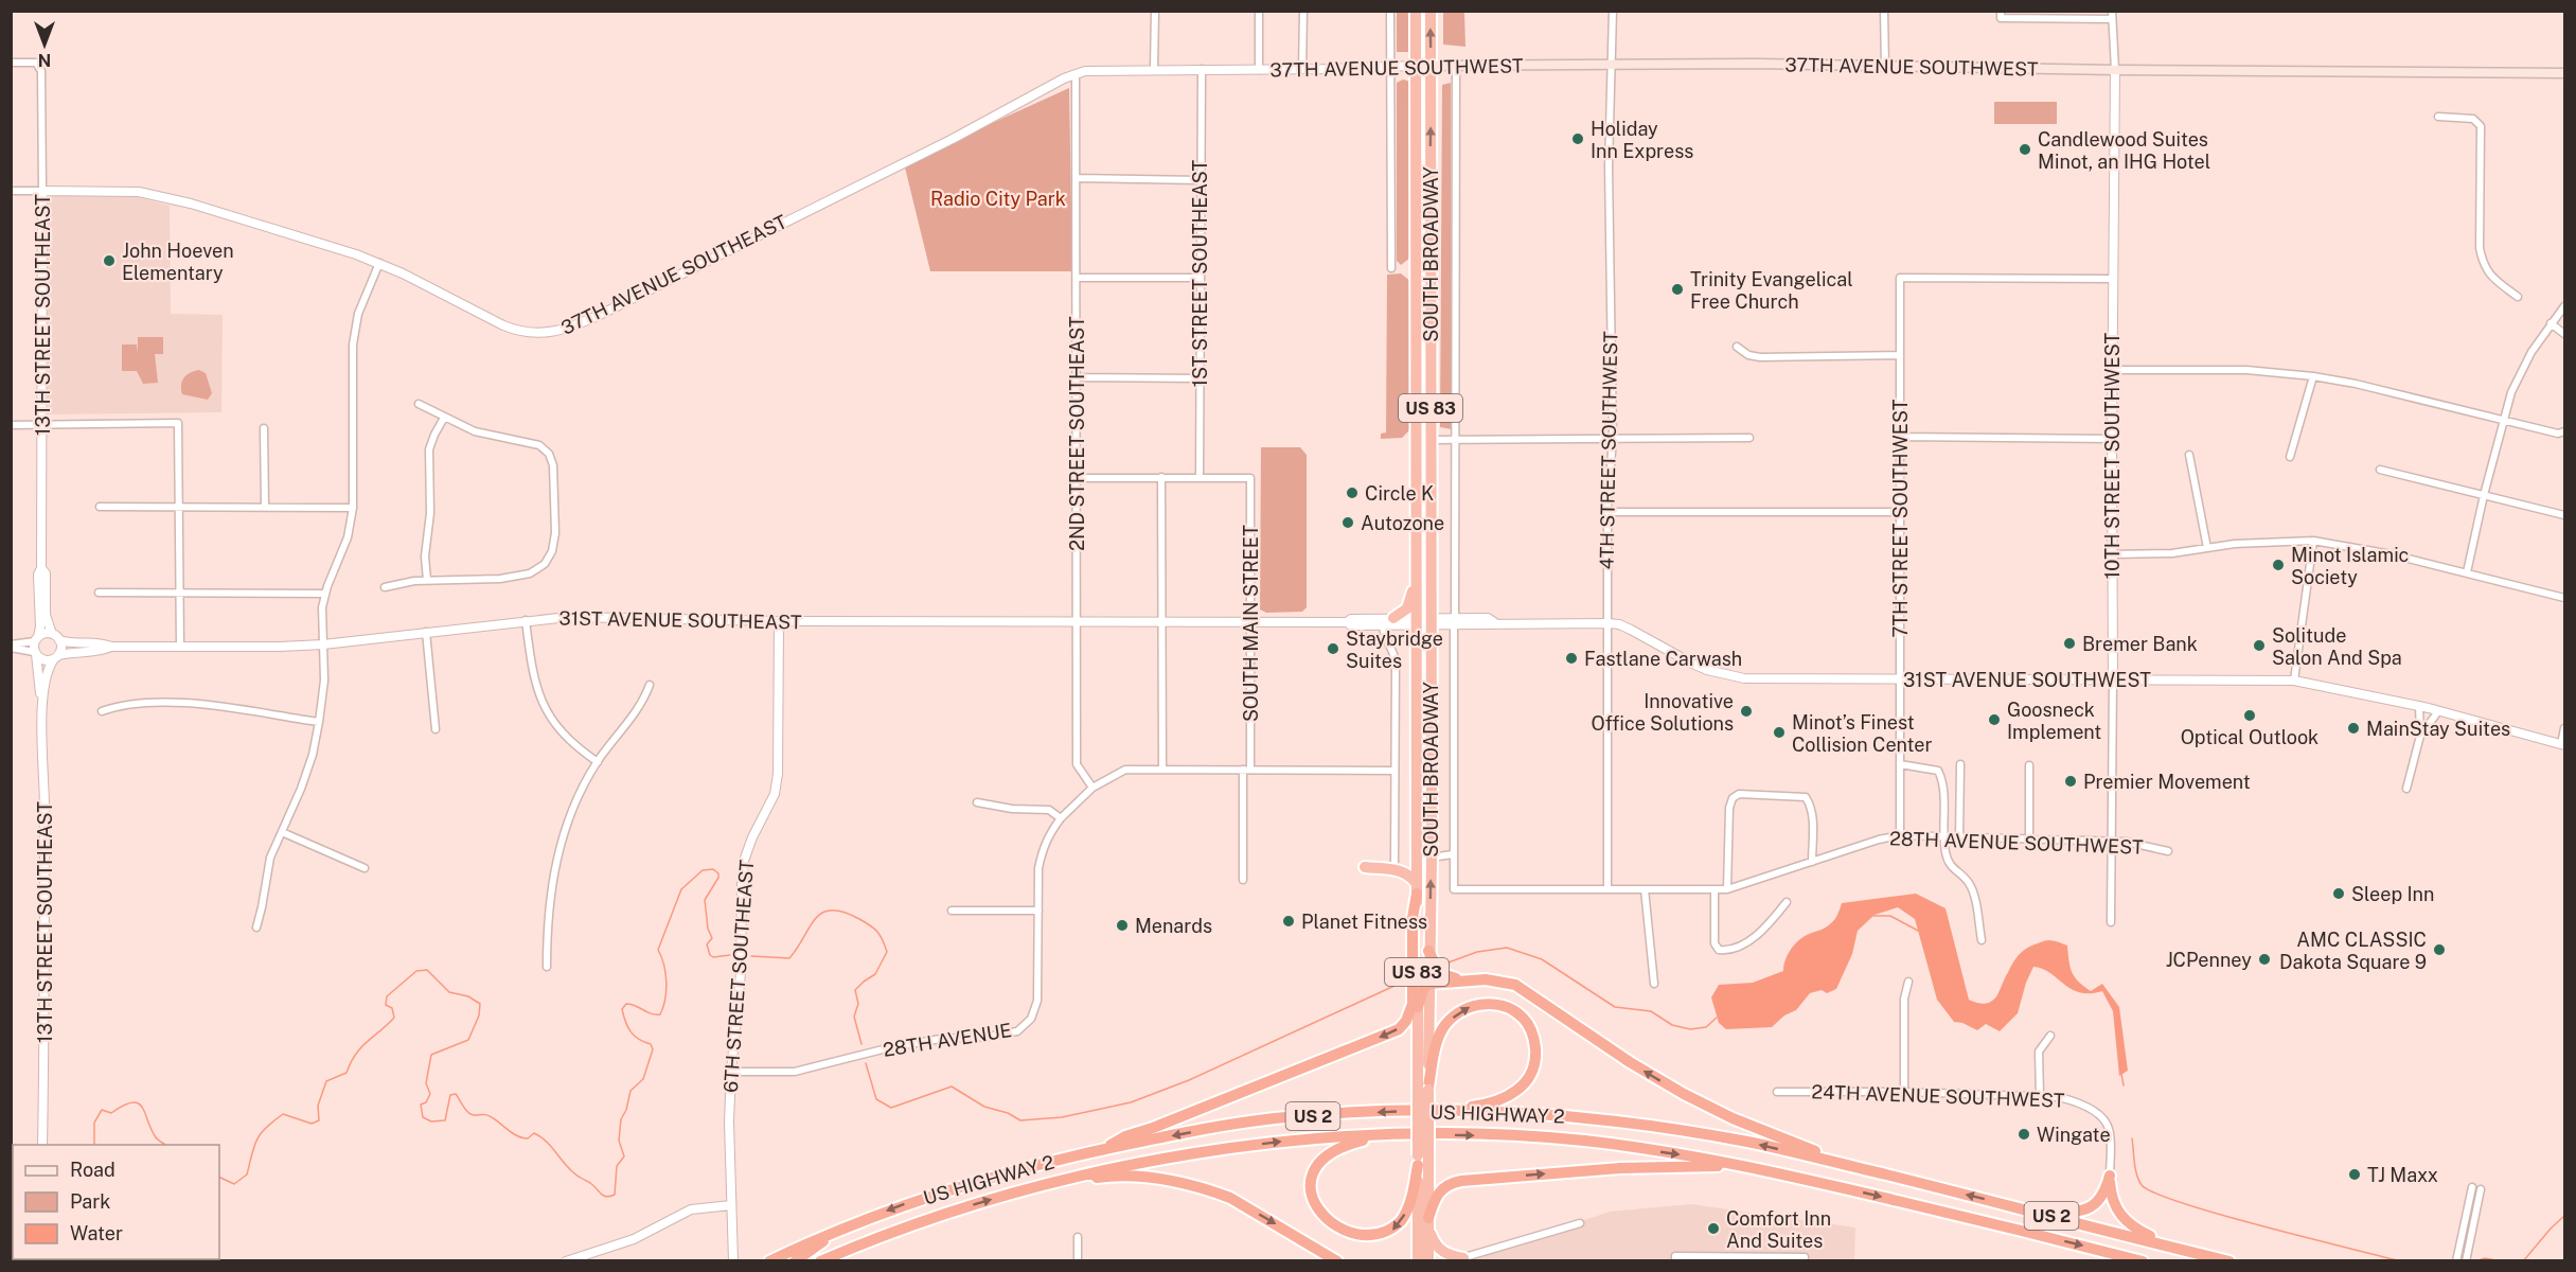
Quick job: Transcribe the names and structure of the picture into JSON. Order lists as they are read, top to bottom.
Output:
{
  "streets": {
    "highway": [
      "SOUTH BROADWAY",
      "US 83",
      "US HIGHWAY 2",
      "US 2"
    ],
    "main road": ["37TH AVENUE SOUTHWEST"],
    "street": [
      "1ST STREET SOUTHEAST",
      "37TH AVENUE SOUTHEAST",
      "13TH STREET SOUTHEAST",
      "2ND STREET SOUTHEAST",
      "4TH STREET SOUTHWEST",
      "10TH STREET SOUTHWEST",
      "7TH STREET SOUTHWEST",
      "31ST AVENUE SOUTHEAST",
      "SOUTH MAIN STREET",
      "31ST AVENUE SOUTHWEST",
      "28TH AVENUE SOUTHWEST",
      "6TH STREET SOUTHEAST",
      "28TH AVENUE",
      "24TH AVENUE SOUTHWEST"
    ]
  },
  "crossings": [
    ["37TH AVENUE SOUTHWEST", "SOUTH BROADWAY"],
    ["37TH AVENUE SOUTHWEST", "37TH AVENUE SOUTHEAST"],
    ["37TH AVENUE SOUTHWEST", "4TH STREET SOUTHWEST"],
    ["37TH AVENUE SOUTHWEST", "10TH STREET SOUTHWEST"],
    ["SOUTH BROADWAY", "31ST AVENUE SOUTHWEST"],
    ["1ST STREET SOUTHEAST", "37TH AVENUE SOUTHEAST"],
    ["1ST STREET SOUTHEAST", "SOUTH MAIN STREET"],
    ["37TH AVENUE SOUTHEAST", "13TH STREET SOUTHEAST"],
    ["37TH AVENUE SOUTHEAST", "2ND STREET SOUTHEAST"],
    ["13TH STREET SOUTHEAST", "31ST AVENUE SOUTHEAST"],
    ["2ND STREET SOUTHEAST", "31ST AVENUE SOUTHEAST"],
    ["2ND STREET SOUTHEAST", "28TH AVENUE"],
    ["4TH STREET SOUTHWEST", "31ST AVENUE SOUTHWEST"],
    ["4TH STREET SOUTHWEST", "28TH AVENUE SOUTHWEST"],
    ["10TH STREET SOUTHWEST", "7TH STREET SOUTHWEST"],
    ["10TH STREET SOUTHWEST", "31ST AVENUE SOUTHWEST"],
    ["10TH STREET SOUTHWEST", "28TH AVENUE SOUTHWEST"],
    ["7TH STREET SOUTHWEST", "31ST AVENUE SOUTHWEST"],
    ["7TH STREET SOUTHWEST", "28TH AVENUE SOUTHWEST"],
    ["31ST AVENUE SOUTHEAST", "SOUTH MAIN STREET"],
    ["31ST AVENUE SOUTHEAST", "31ST AVENUE SOUTHWEST"],
    ["31ST AVENUE SOUTHEAST", "6TH STREET SOUTHEAST"],
    ["SOUTH MAIN STREET", "31ST AVENUE SOUTHWEST"],
    ["SOUTH MAIN STREET", "28TH AVENUE"],
    ["6TH STREET SOUTHEAST", "28TH AVENUE"]
  ],
  "parks": ["Radio City Park"],
  "places": [
    "Holiday Inn Express",
    "Candlewood Suites Minot, an IHG Hotel",
    "John Hoeven Elementary",
    "Trinity Evangelical Free Church",
    "Circle K",
    "Autozone",
    "Minot Islamic Society",
    "Bremer Bank",
    "Solitude Salon And Spa",
    "Staybridge Suites",
    "Fastlane Carwash",
    "Innovative Office Solutions",
    "Optical Outlook",
    "Goosneck Implement",
    "MainStay Suites",
    "Minot’s Finest Collision Center",
    "Premier Movement",
    "Sleep Inn",
    "Planet Fitness",
    "Menards",
    "AMC CLASSIC Dakota Square 9",
    "JCPenney",
    "Wingate",
    "TJ Maxx",
    "Comfort Inn And Suites"
  ],
  "legend": ["Road", "Park", "Water"],
  "north": "bottom"
}
